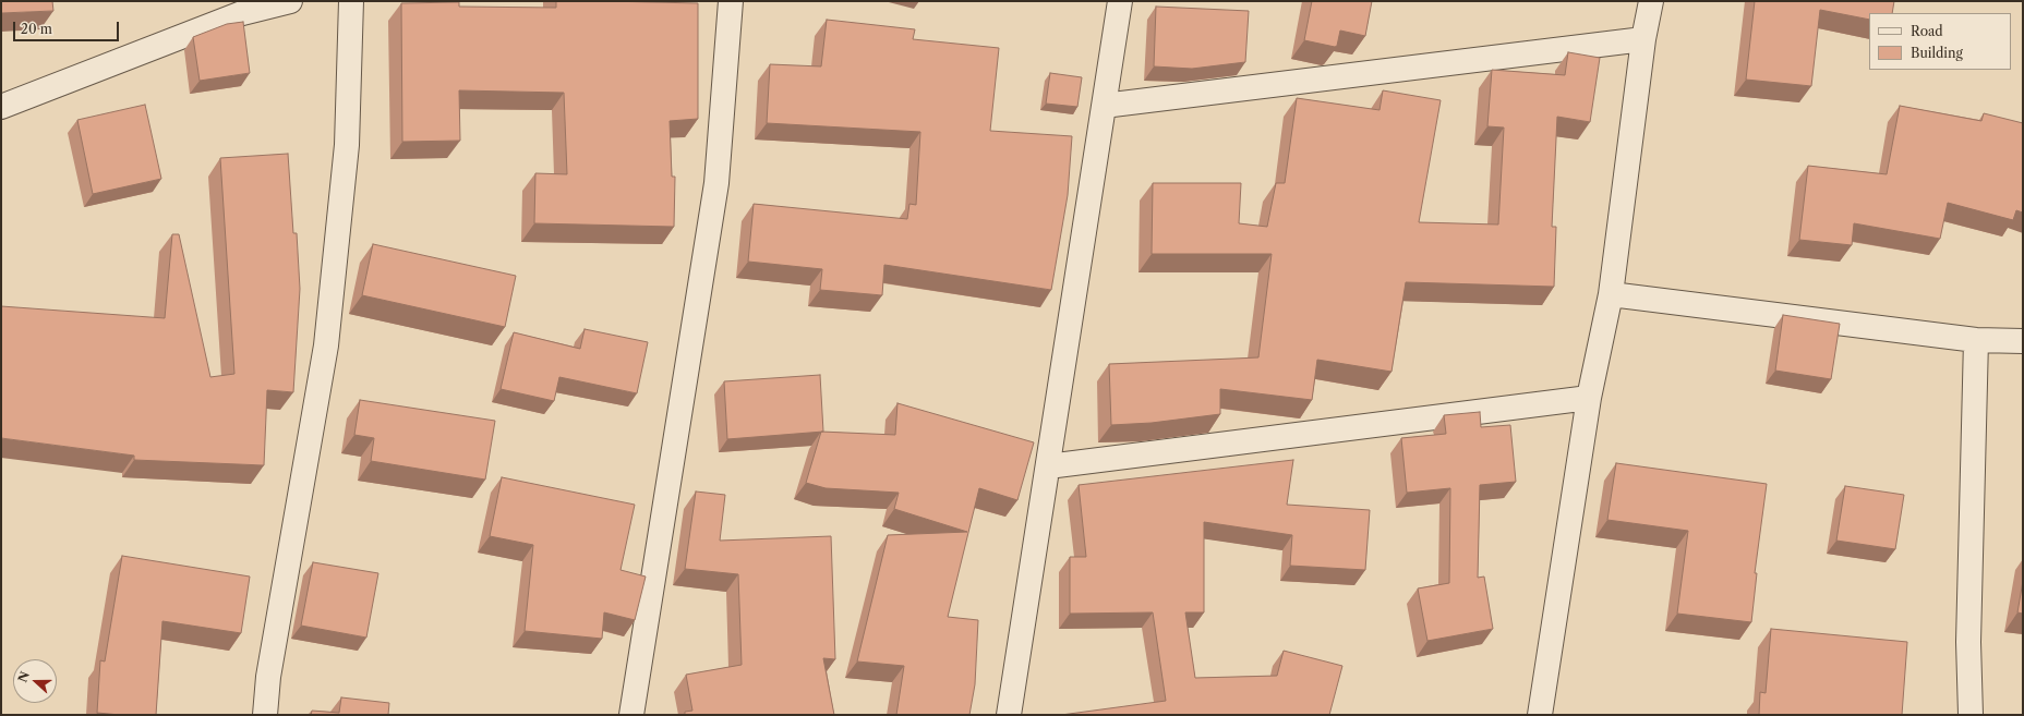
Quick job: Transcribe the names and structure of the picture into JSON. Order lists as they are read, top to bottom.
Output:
{
  "legend": ["Road", "Building"],
  "scale_bar": "20 m",
  "north": "left"
}
